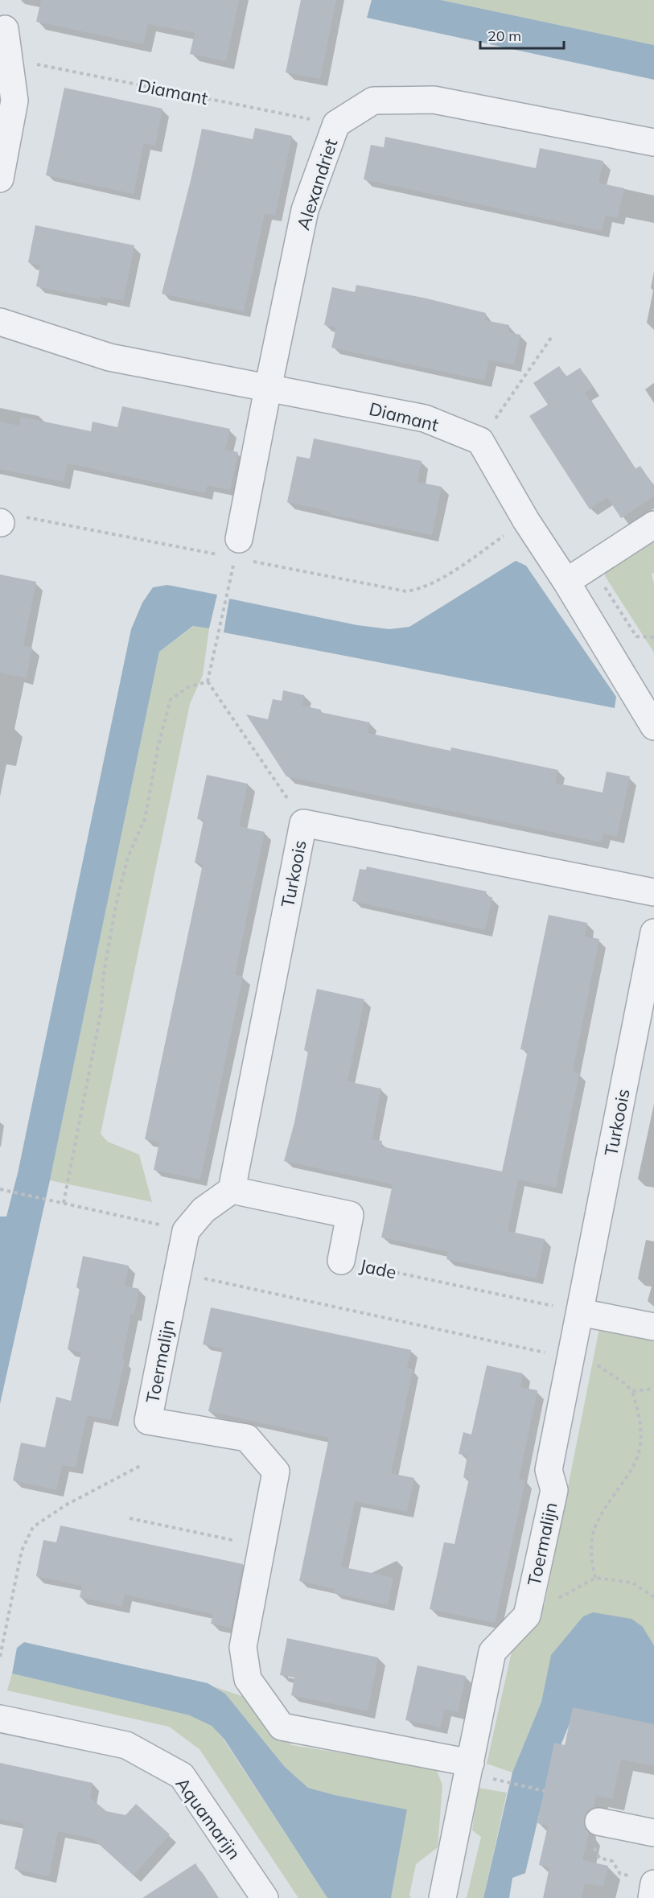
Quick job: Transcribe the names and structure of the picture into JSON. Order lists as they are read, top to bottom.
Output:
{
  "streets": {
    "street": [
      "Diamant",
      "Alexandriet",
      "Turkoois",
      "Jade",
      "Toermalijn",
      "Aquamarijn"
    ]
  },
  "crossings": [
    ["Diamant", "Alexandriet"],
    ["Turkoois", "Jade"],
    ["Turkoois", "Toermalijn"],
    ["Jade", "Toermalijn"]
  ],
  "scale_bar": "20 m"
}
